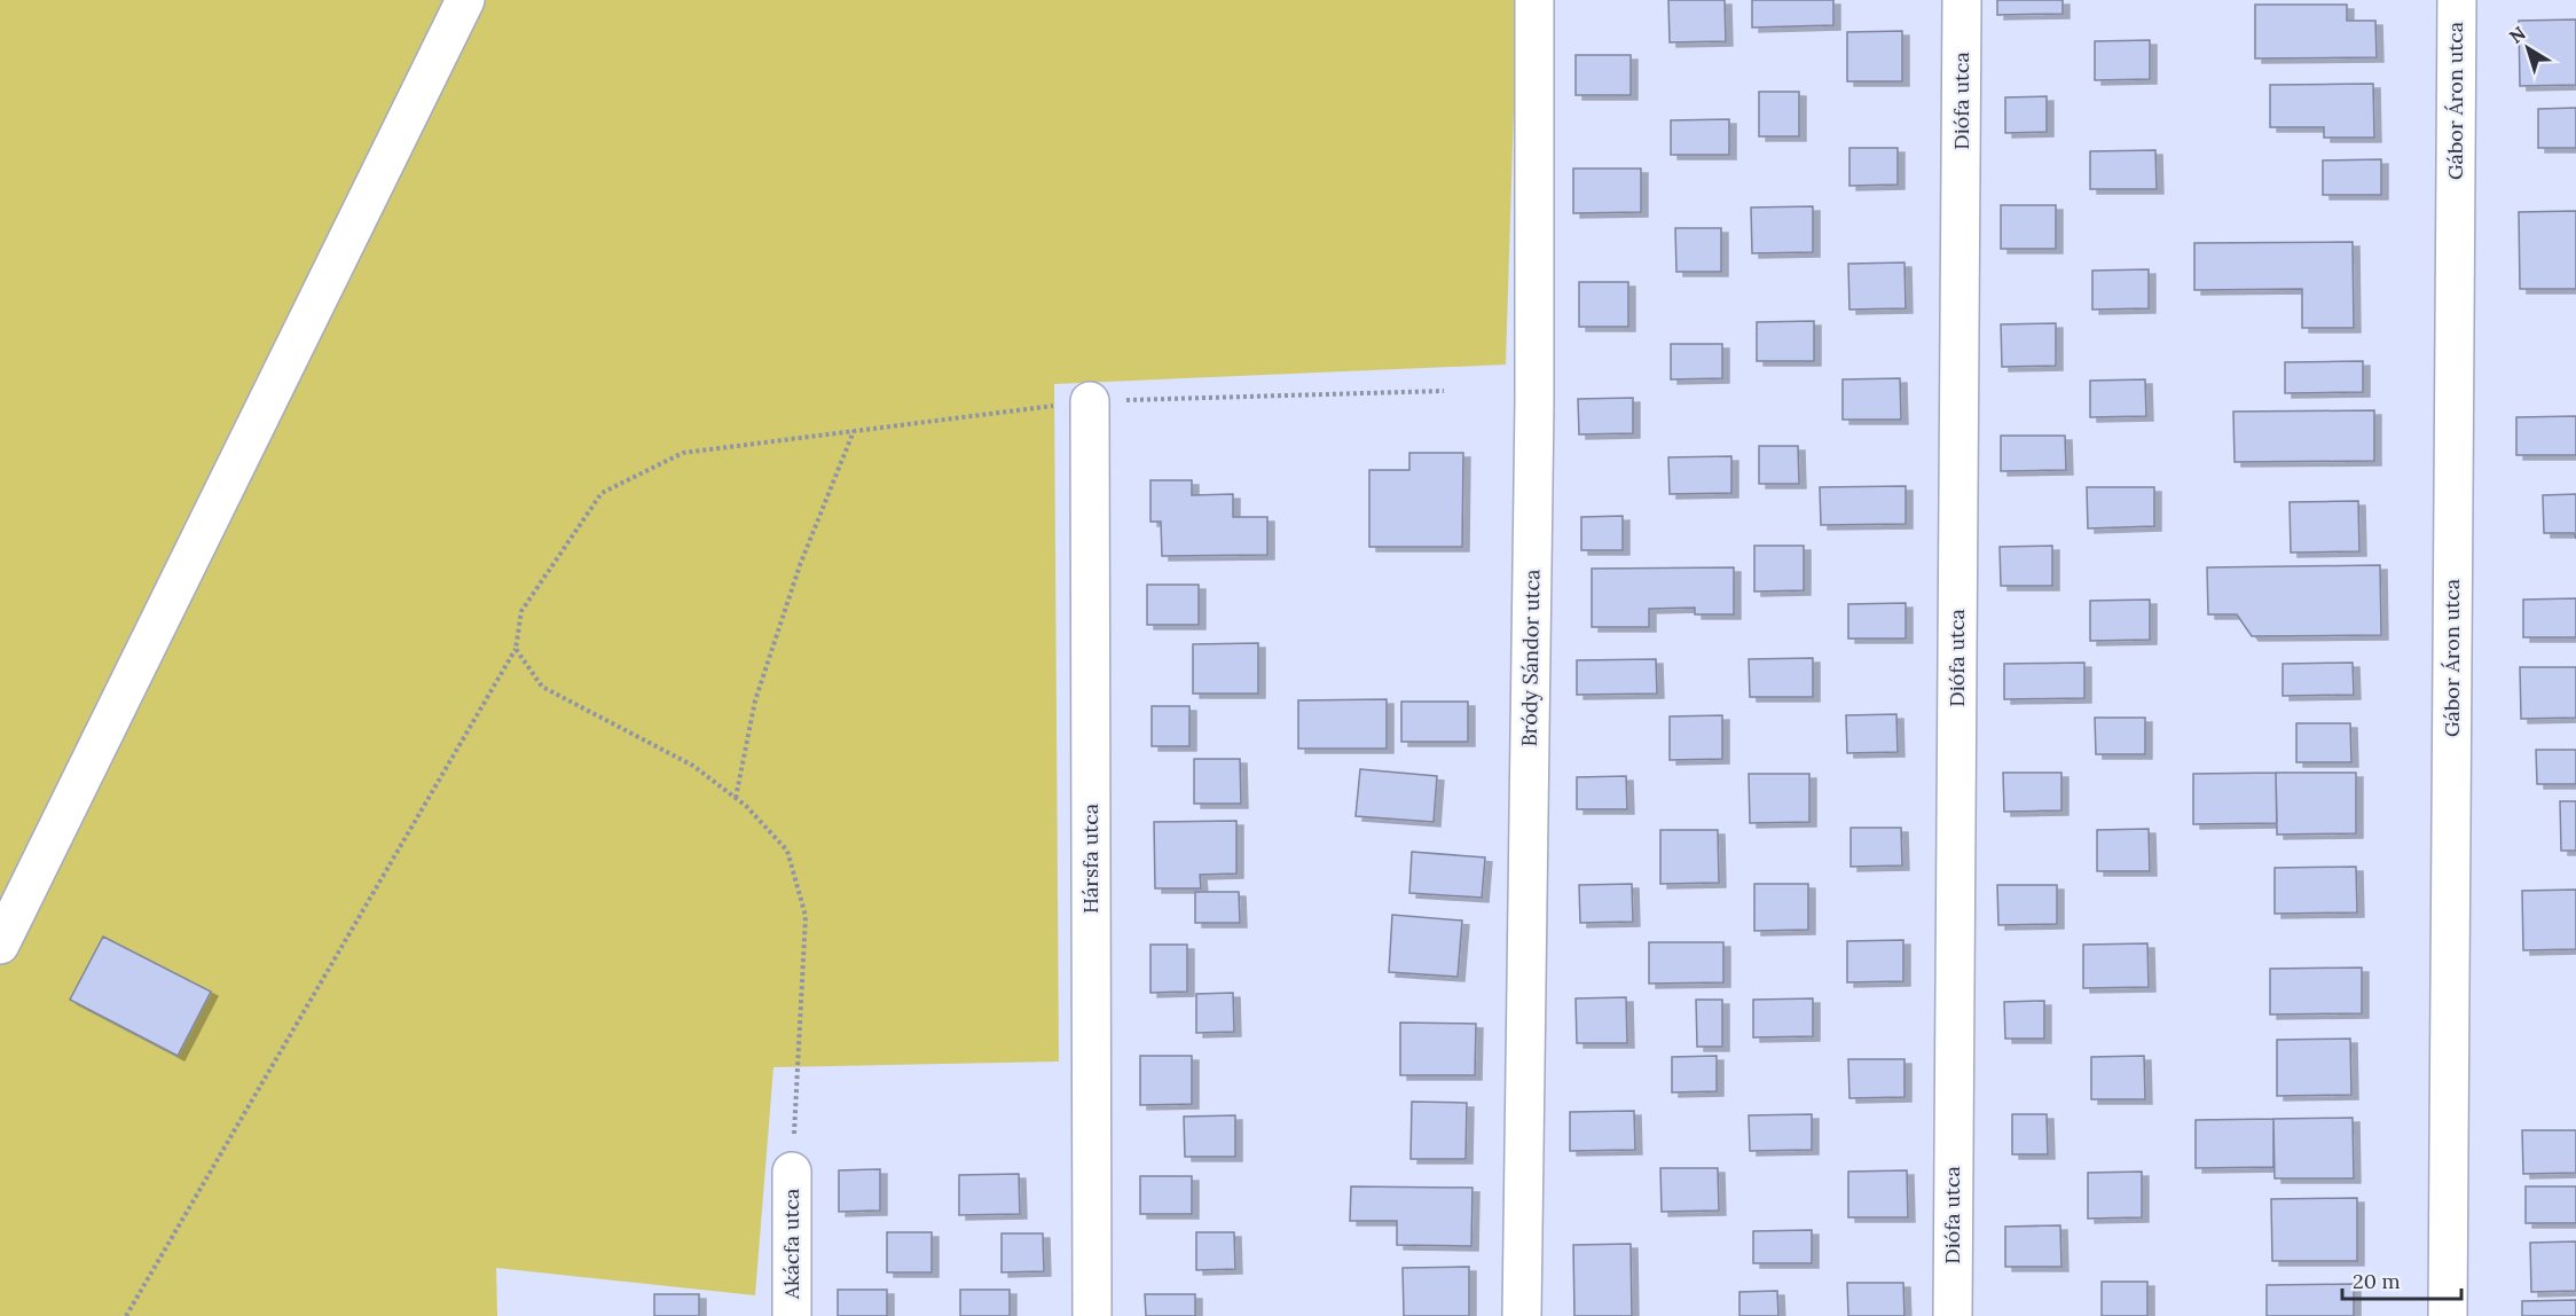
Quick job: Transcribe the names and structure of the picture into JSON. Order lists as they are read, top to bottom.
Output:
{
  "streets": {
    "street": [
      "Diófa utca",
      "Gábor Áron utca",
      "Bródy Sándor utca",
      "Hársfa utca",
      "Akácfa utca"
    ]
  },
  "scale_bar": "20 m",
  "north": "top left"
}
